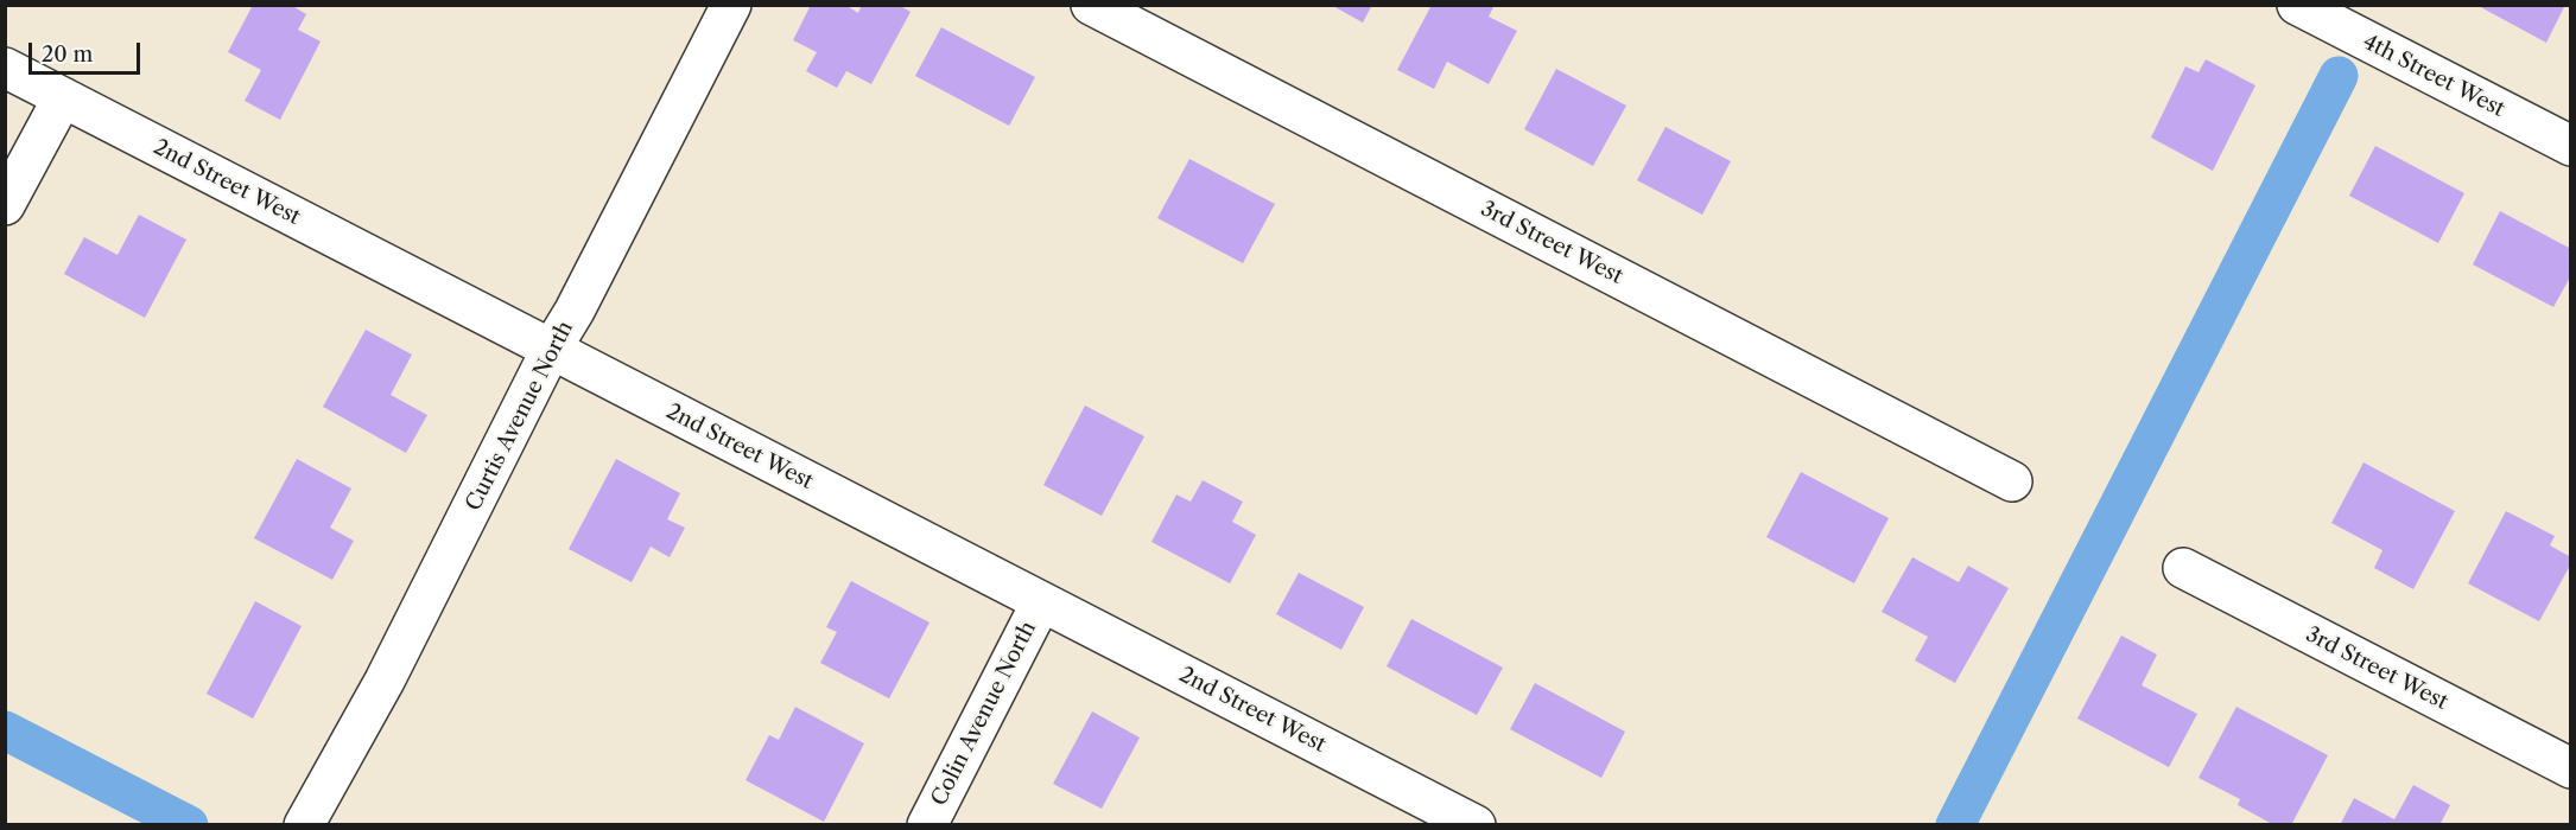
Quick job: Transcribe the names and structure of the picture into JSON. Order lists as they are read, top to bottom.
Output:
{
  "streets": {
    "street": [
      "4th Street West",
      "2nd Street West",
      "3rd Street West",
      "Curtis Avenue North",
      "Colin Avenue North"
    ]
  },
  "crossings": [
    ["2nd Street West", "Curtis Avenue North"],
    ["2nd Street West", "Colin Avenue North"]
  ],
  "scale_bar": "20 m"
}
